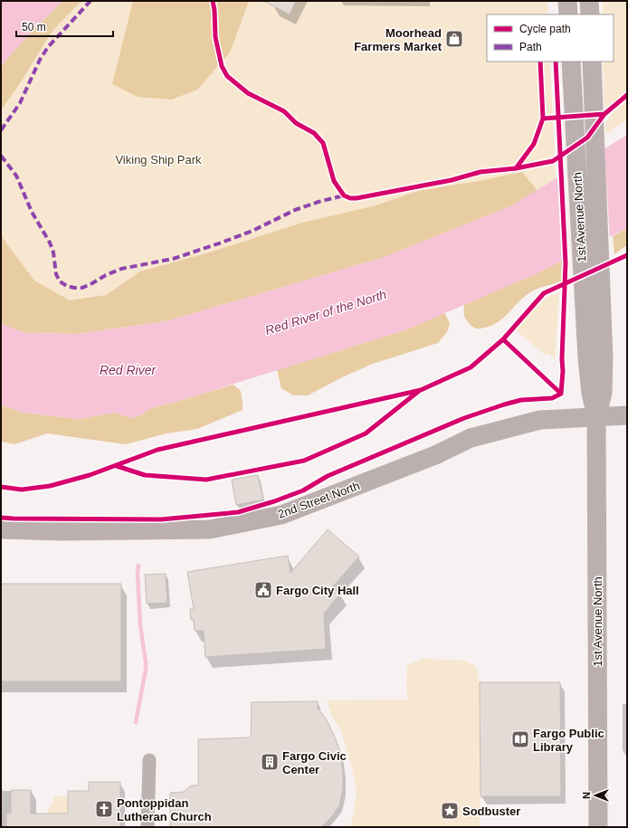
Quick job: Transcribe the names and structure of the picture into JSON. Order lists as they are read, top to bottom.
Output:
{
  "streets": {
    "street": ["1st Avenue North", "2nd Street North"]
  },
  "crossings": [
    ["1st Avenue North", "2nd Street North"]
  ],
  "water": ["Red River of the North", "Red River"],
  "parks": ["Viking Ship Park"],
  "places": {
    "shop": ["Moorhead Farmers Market"],
    "public building": ["Fargo City Hall"],
    "library": ["Fargo Public Library"],
    "building": ["Fargo Civic Center"],
    "church": ["Pontoppidan Lutheran Church"],
    "place": ["Sodbuster"]
  },
  "legend": ["Cycle path", "Path"],
  "scale_bar": "50 m",
  "north": "left"
}
